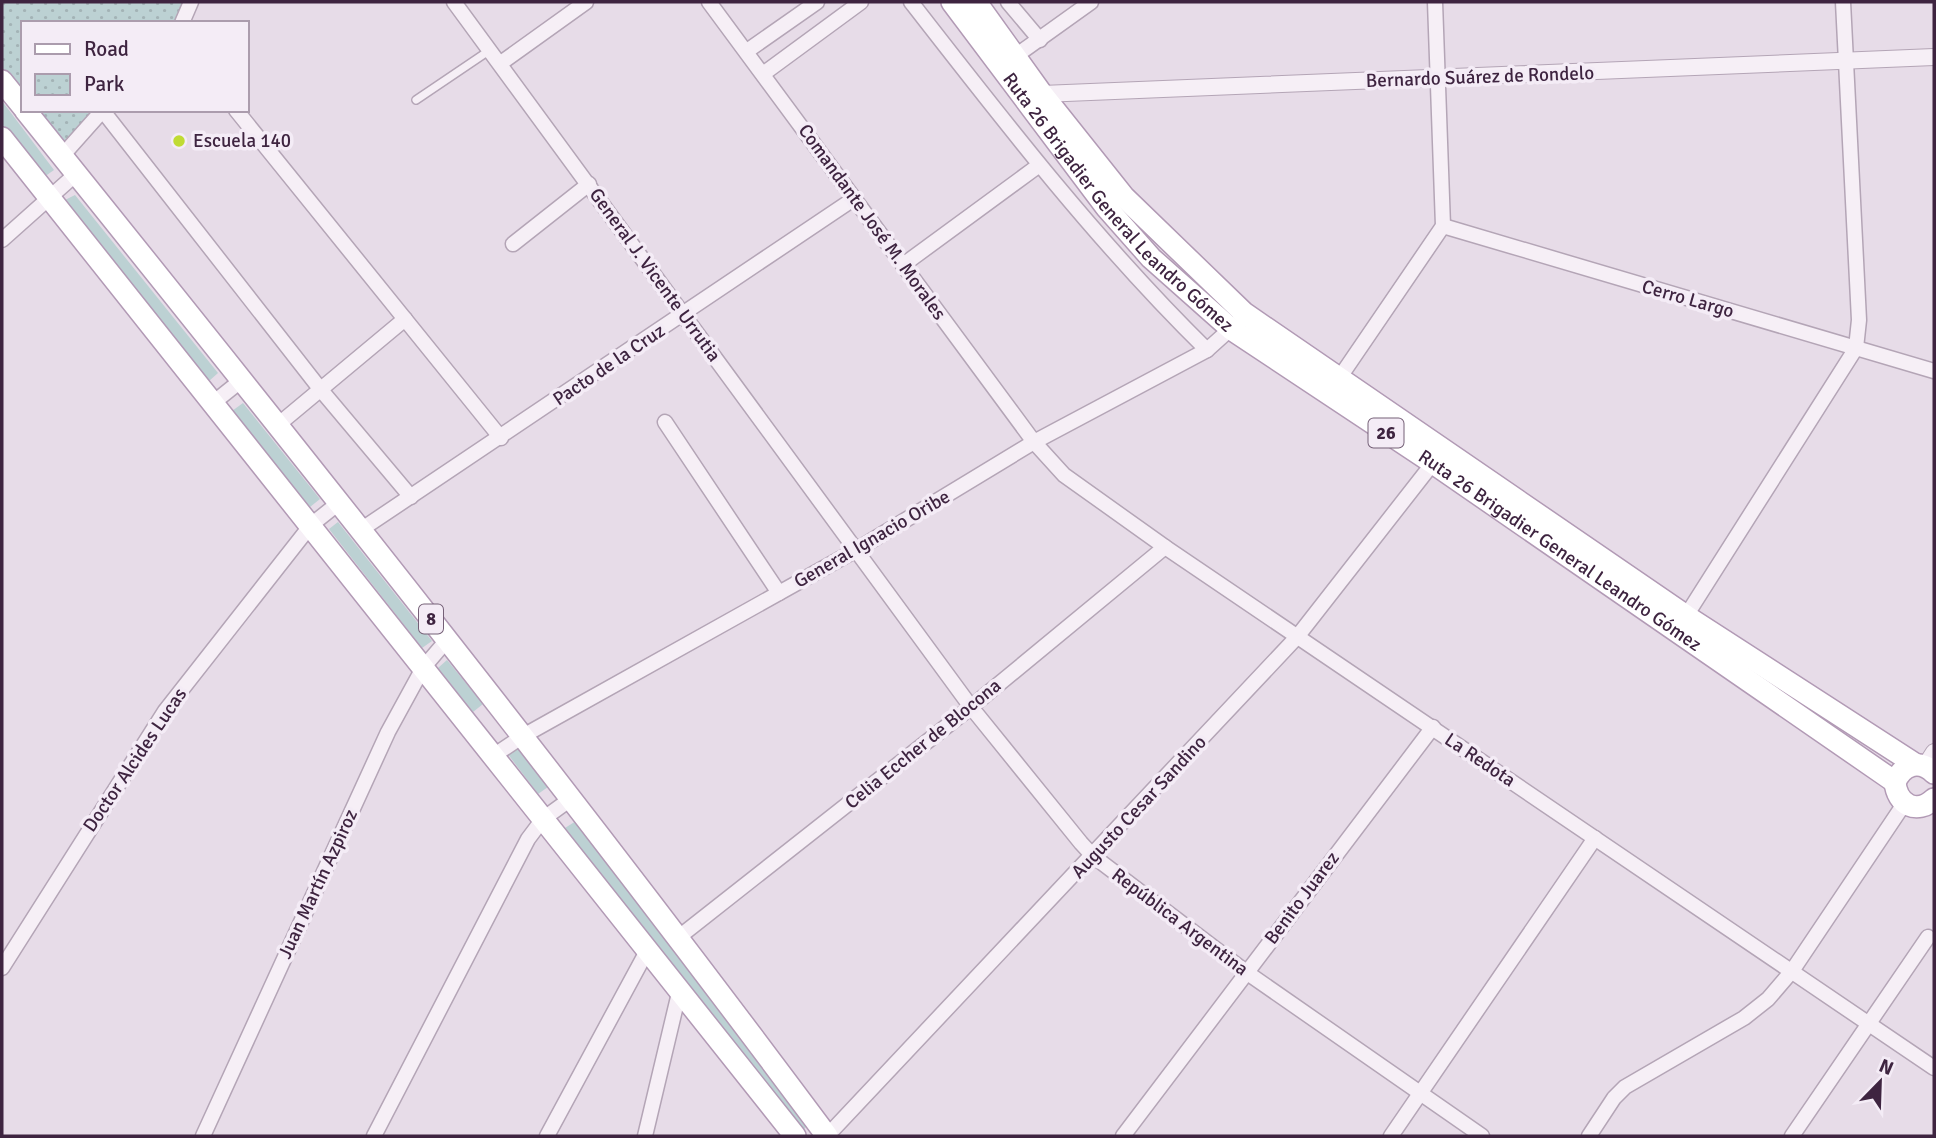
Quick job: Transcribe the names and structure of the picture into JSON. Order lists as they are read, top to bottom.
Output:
{
  "streets": {
    "main road": ["Ruta 26 Brigadier General Leandro Gómez", "26", "8"],
    "street": [
      "Bernardo Suárez de Rondelo",
      "Comandante José M. Morales",
      "General J. Vicente Urrutia",
      "Cerro Largo",
      "Pacto de la Cruz",
      "General Ignacio Oribe",
      "Celia Eccher de Blocona",
      "Doctor Alcides Lucas",
      "La Redota",
      "Augusto Cesar Sandino",
      "Juan Martín Azpiroz",
      "Benito Juarez",
      "República Argentina"
    ]
  },
  "crossings": [
    ["Bernardo Suárez de Rondelo", "Ruta 26 Brigadier General Leandro Gómez"],
    ["Ruta 26 Brigadier General Leandro Gómez", "26"],
    ["Ruta 26 Brigadier General Leandro Gómez", "General Ignacio Oribe"],
    ["Ruta 26 Brigadier General Leandro Gómez", "Augusto Cesar Sandino"],
    ["Comandante José M. Morales", "Pacto de la Cruz"],
    ["Comandante José M. Morales", "General Ignacio Oribe"],
    ["Comandante José M. Morales", "La Redota"],
    ["General J. Vicente Urrutia", "Pacto de la Cruz"],
    ["General J. Vicente Urrutia", "General Ignacio Oribe"],
    ["General J. Vicente Urrutia", "República Argentina"],
    ["Pacto de la Cruz", "8"],
    ["General Ignacio Oribe", "8"],
    ["General Ignacio Oribe", "La Redota"],
    ["General Ignacio Oribe", "República Argentina"],
    ["8", "Celia Eccher de Blocona"],
    ["8", "Doctor Alcides Lucas"],
    ["8", "Augusto Cesar Sandino"],
    ["8", "Juan Martín Azpiroz"],
    ["Celia Eccher de Blocona", "La Redota"],
    ["Celia Eccher de Blocona", "República Argentina"],
    ["La Redota", "Augusto Cesar Sandino"],
    ["La Redota", "Benito Juarez"],
    ["Augusto Cesar Sandino", "República Argentina"],
    ["Benito Juarez", "República Argentina"]
  ],
  "places": ["Escuela 140"],
  "legend": ["Road", "Park"],
  "north": "top right"
}
